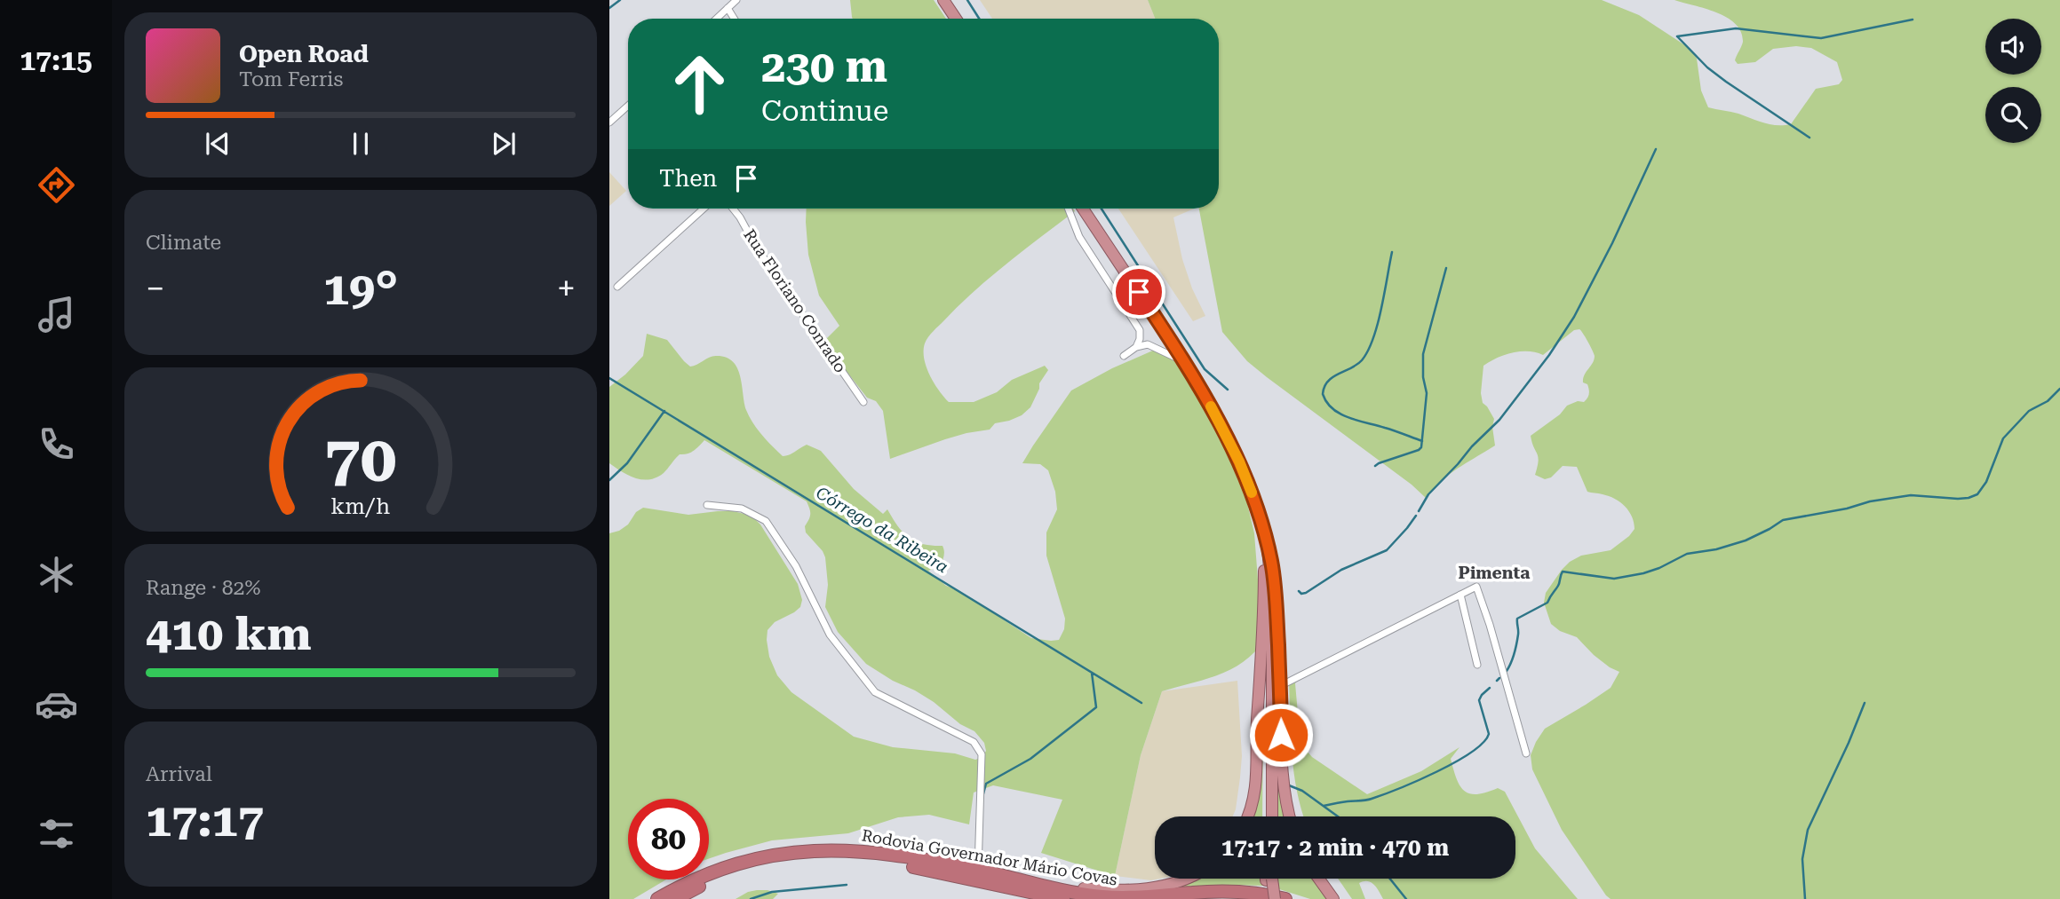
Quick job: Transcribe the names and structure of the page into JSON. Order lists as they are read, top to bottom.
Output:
{
  "streets": {
    "highway": ["Rodovia Governador Mário Covas"],
    "street": ["Rua Floriano Conrado"]
  },
  "districts": ["Pimenta"],
  "water": ["Córrego da Ribeira"],
  "page": {
    "tabs": "17:15",
    "turn": ["230 m", "Continue"],
    "song": ["Open Road", "Tom Ferris"],
    "then": "Then",
    "tile": [
      "Climate",
      ["Range · 82%", "410 km"],
      ["Arrival", "17:17"]
    ],
    "heat": ["−", "19°", "+"],
    "limit": "80",
    "trip": "17:17 · 2 min · 470 m",
    "gauge": ["70", "km/h"]
  }
}
